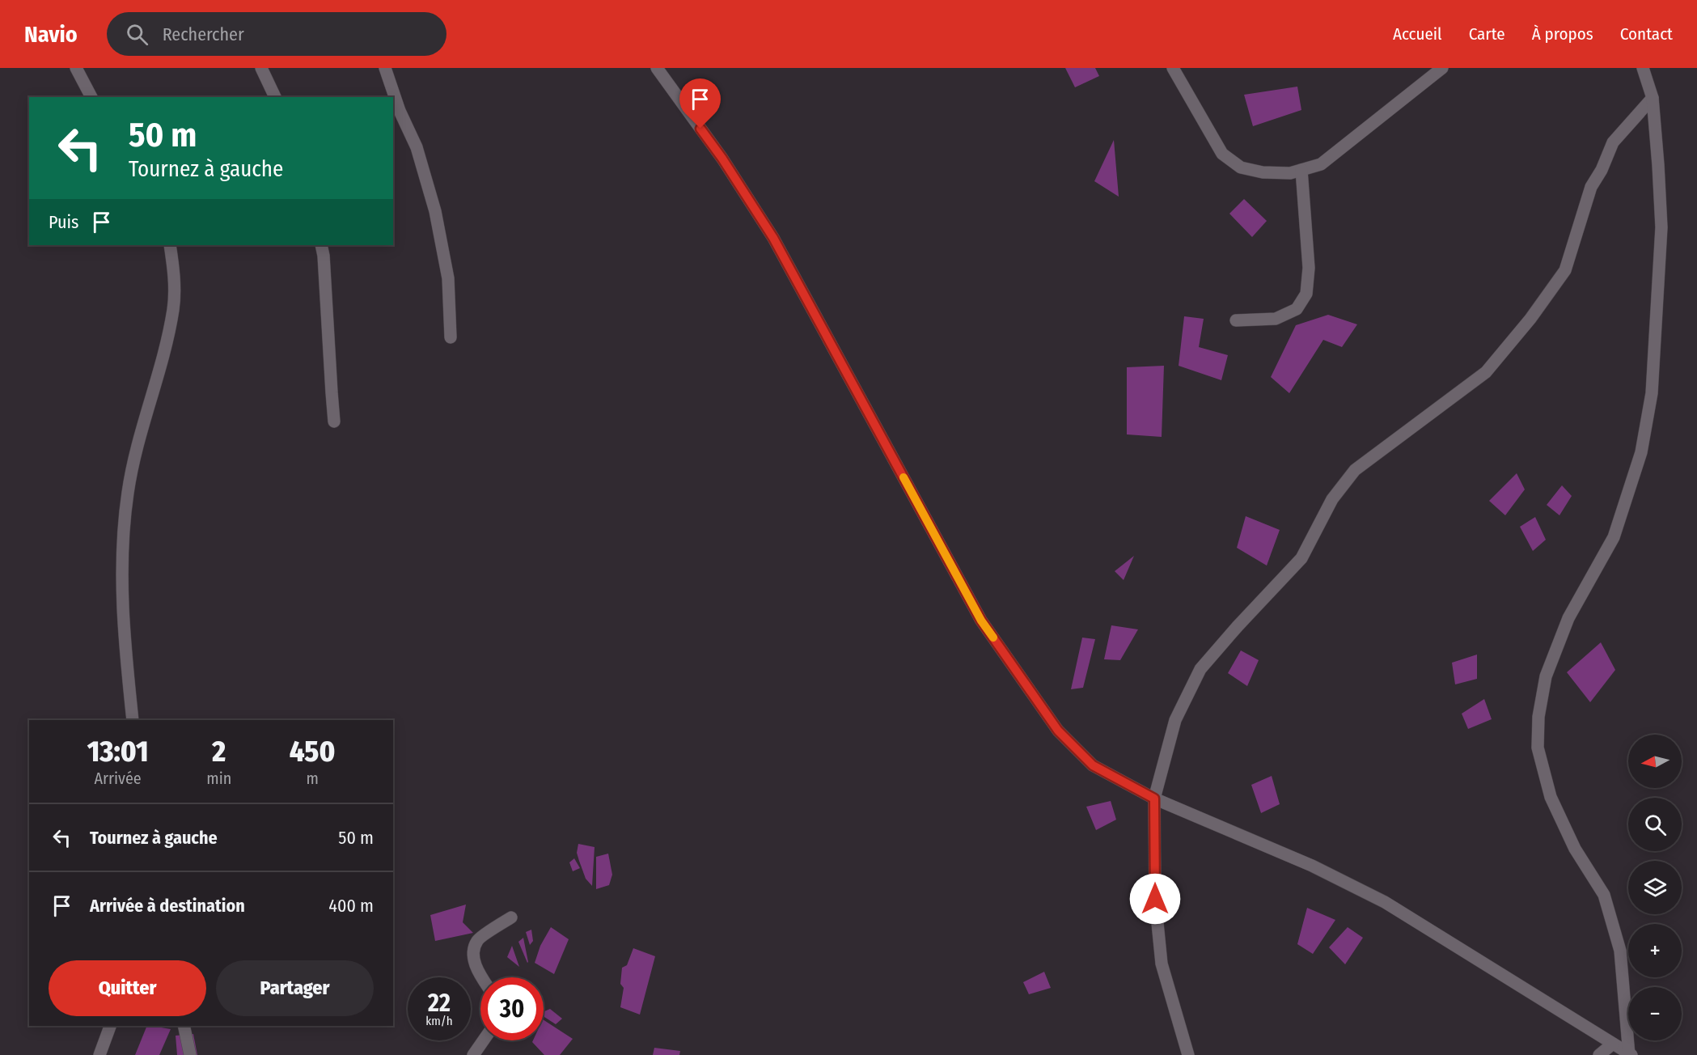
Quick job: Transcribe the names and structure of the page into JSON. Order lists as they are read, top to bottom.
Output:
{
  "north": "left",
  "page": {
    "header": "Navio",
    "search": "Rechercher",
    "nav": [
      "Accueil",
      "Carte",
      "À propos",
      "Contact"
    ],
    "turn": ["50 m", "Tournez à gauche"],
    "then": "Puis",
    "eta": [
      "13:01",
      "Arrivée",
      "2",
      "min",
      "450",
      "m"
    ],
    "map_buttons": ["+", "−"],
    "list": [
      {
        "name": "Tournez à gauche",
        "value": "50 m"
      },
      {
        "name": "Arrivée à destination",
        "value": "400 m"
      }
    ],
    "buttons": ["Quitter", "Partager"],
    "speed": "22 km/h",
    "limit": "30"
  }
}
